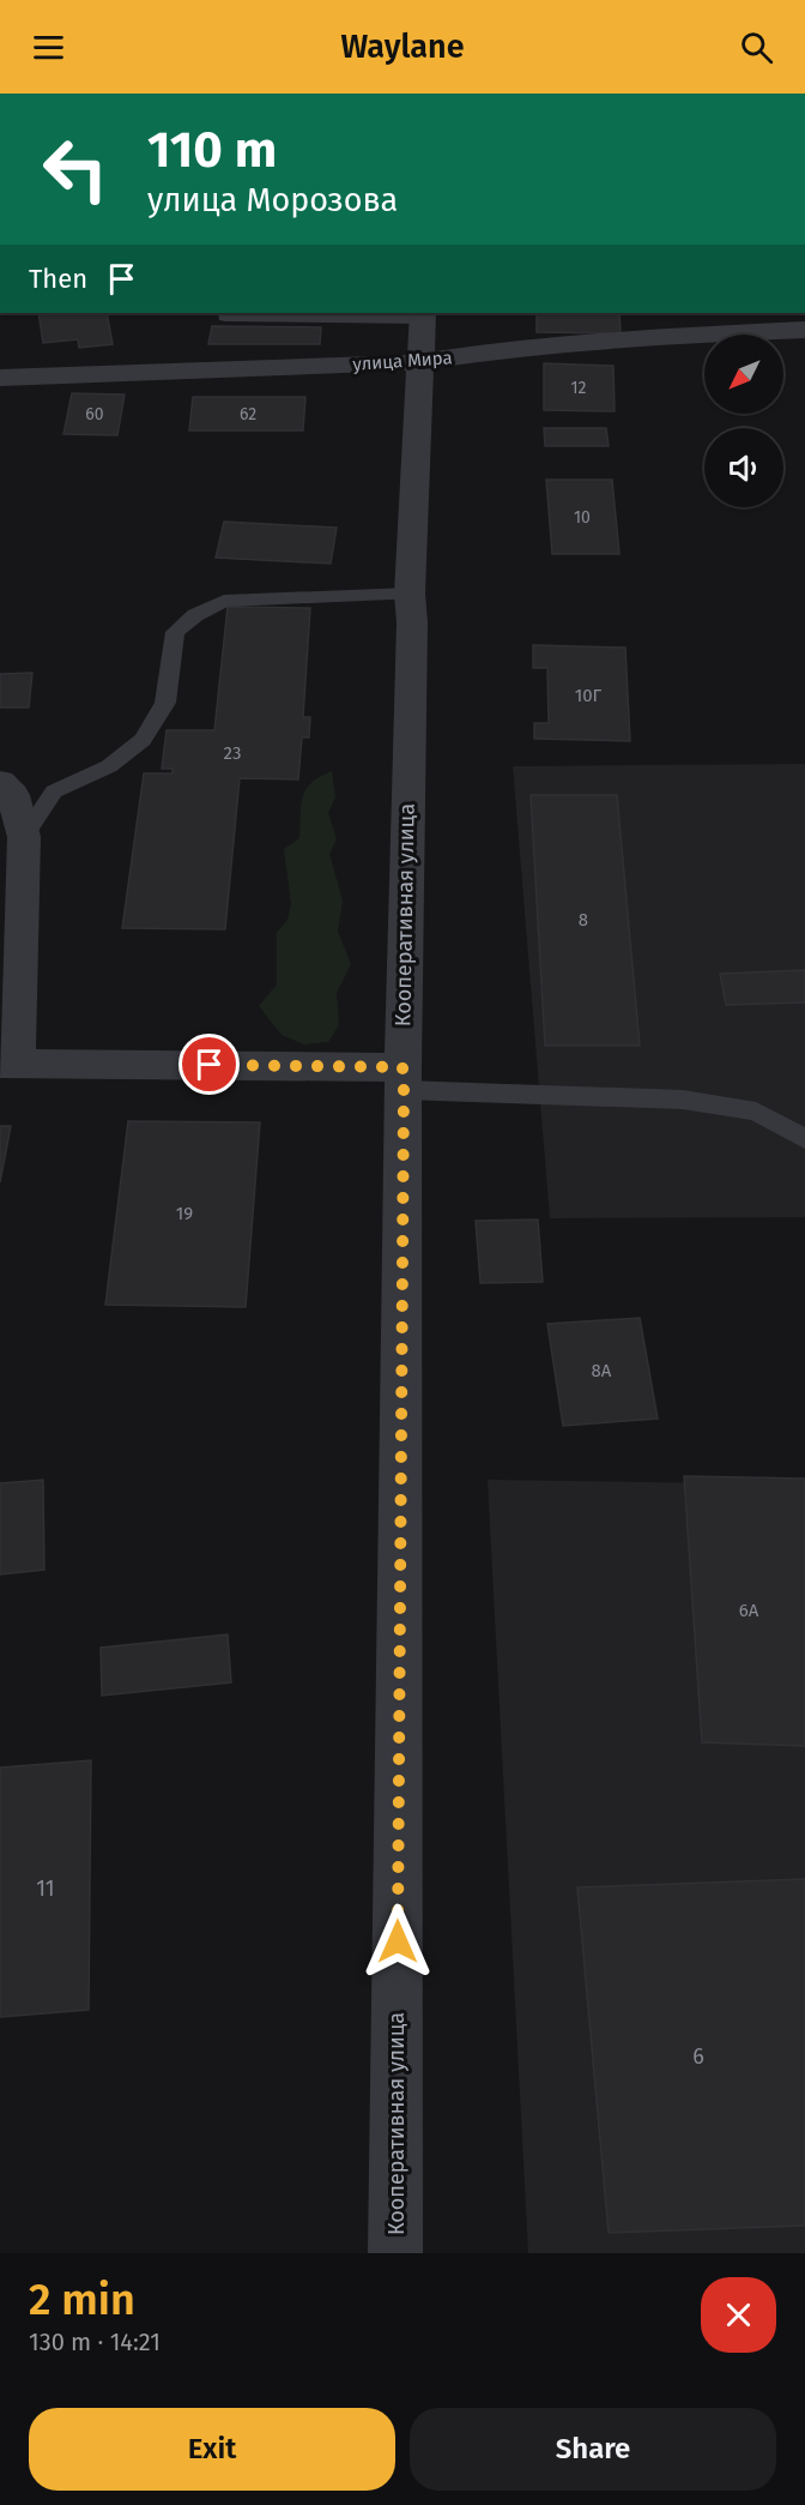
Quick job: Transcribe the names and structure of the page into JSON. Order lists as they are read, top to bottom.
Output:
{
  "streets": {
    "street": ["улица Мира", "Кооперативная улица"]
  },
  "crossings": [
    ["улица Мира", "Кооперативная улица"]
  ],
  "house_numbers": [
    "12",
    "60",
    "62",
    "10",
    "10Г",
    "23",
    "8",
    "19",
    "8А",
    "6А",
    "11",
    "6"
  ],
  "north": "bottom left",
  "page": {
    "header": "Waylane",
    "turn": ["110 m", "улица Морозова"],
    "then": "Then",
    "heading": ["2 min", "130 m · 14:21"],
    "buttons": ["Exit", "Share"]
  }
}
